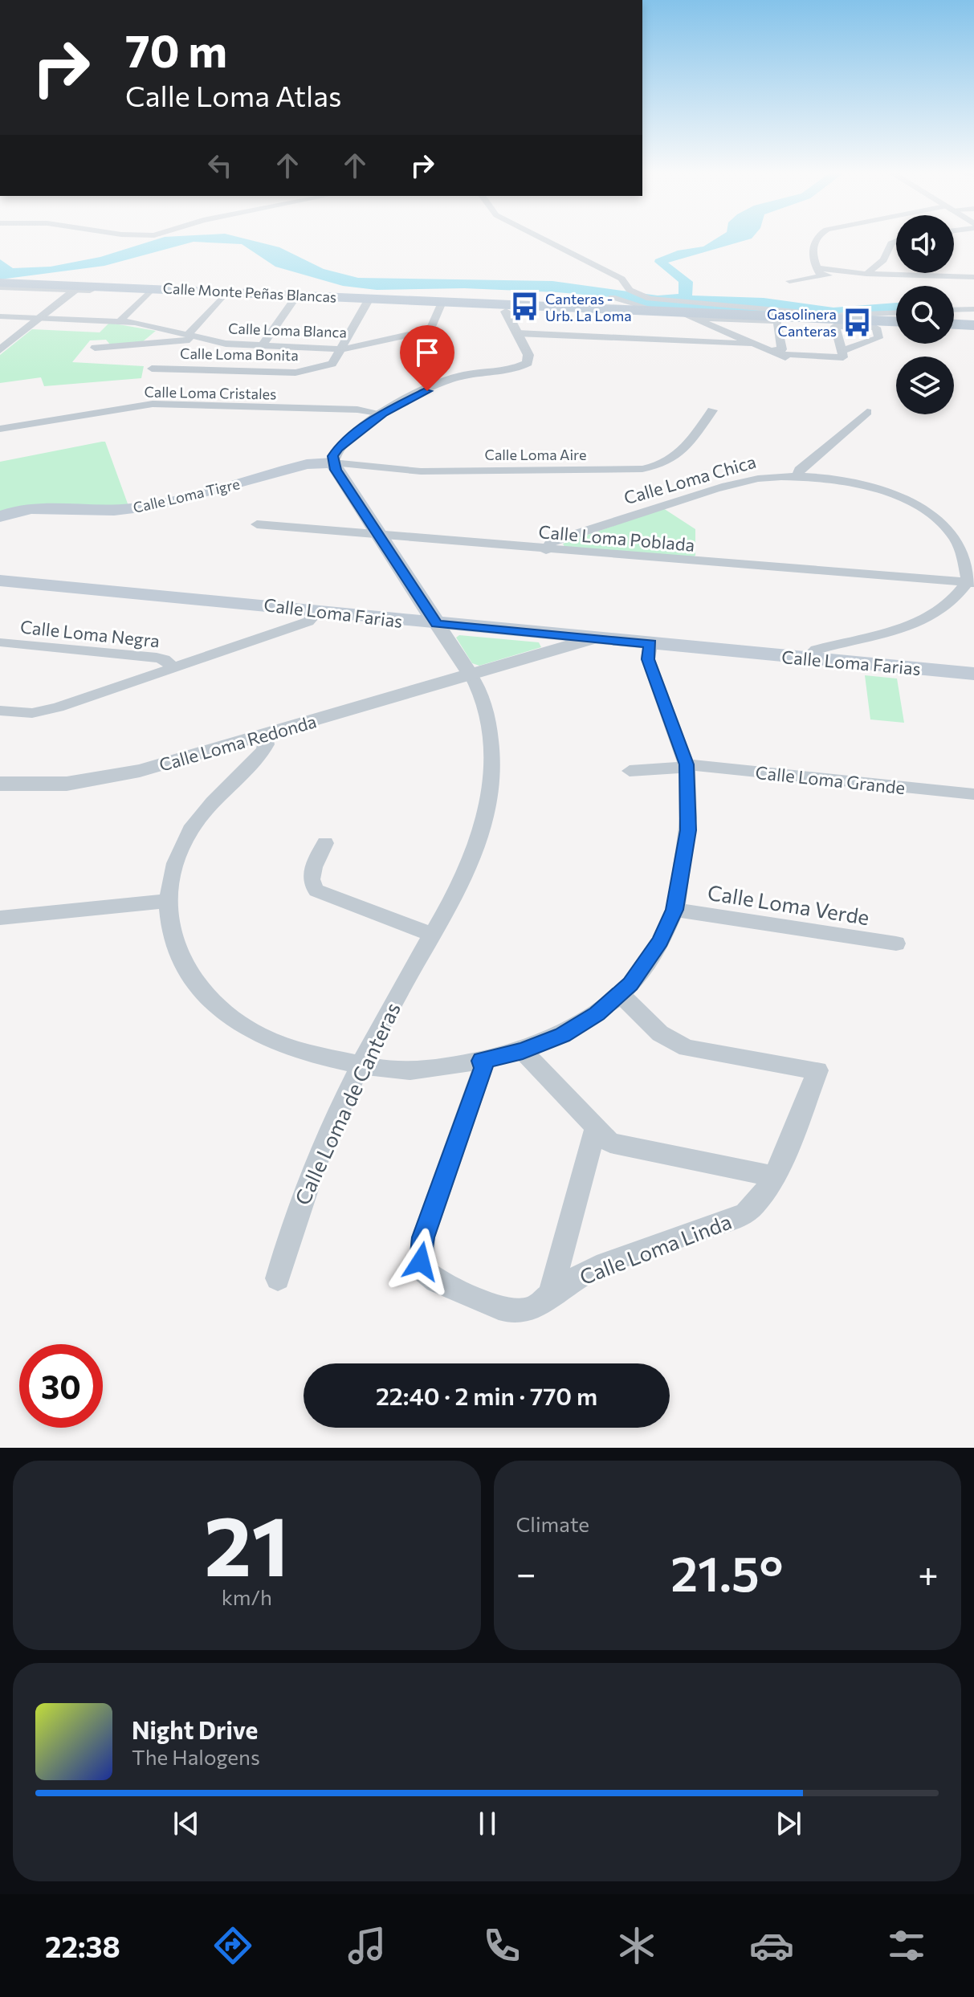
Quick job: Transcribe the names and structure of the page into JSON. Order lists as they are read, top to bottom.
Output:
{
  "streets": {
    "main road": [
      "Calle Monte Peñas Blancas",
      "Calle Loma Tigre",
      "Calle Loma Farias",
      "Calle Loma de Canteras"
    ],
    "street": [
      "Calle Loma Blanca",
      "Calle Loma Bonita",
      "Calle Loma Cristales",
      "Calle Loma Aire",
      "Calle Loma Chica",
      "Calle Loma Poblada",
      "Calle Loma Negra",
      "Calle Loma Redonda",
      "Calle Loma Grande",
      "Calle Loma Verde",
      "Calle Loma Linda"
    ]
  },
  "crossings": [
    ["Calle Monte Peñas Blancas", "Calle Loma Blanca"],
    ["Calle Monte Peñas Blancas", "Calle Loma Bonita"],
    ["Calle Loma Blanca", "Calle Loma Bonita"],
    ["Calle Loma Aire", "Calle Loma Tigre"],
    ["Calle Loma Aire", "Calle Loma de Canteras"],
    ["Calle Loma Chica", "Calle Loma Poblada"],
    ["Calle Loma Tigre", "Calle Loma de Canteras"],
    ["Calle Loma Poblada", "Calle Loma de Canteras"],
    ["Calle Loma Farias", "Calle Loma Negra"],
    ["Calle Loma Farias", "Calle Loma Redonda"],
    ["Calle Loma Farias", "Calle Loma de Canteras"],
    ["Calle Loma Redonda", "Calle Loma de Canteras"]
  ],
  "places": {
    "bus stop": ["Canteras - Urb. La Loma", "Gasolinera Canteras"]
  },
  "page": {
    "turn": ["70 m", "Calle Loma Atlas"],
    "limit": "30",
    "trip": "22:40 · 2 min · 770 m",
    "tile": [
      ["21", "km/h"],
      "Climate"
    ],
    "heat": ["−", "21.5°", "+"],
    "song": ["Night Drive", "The Halogens"],
    "tabs": "22:38"
  }
}
